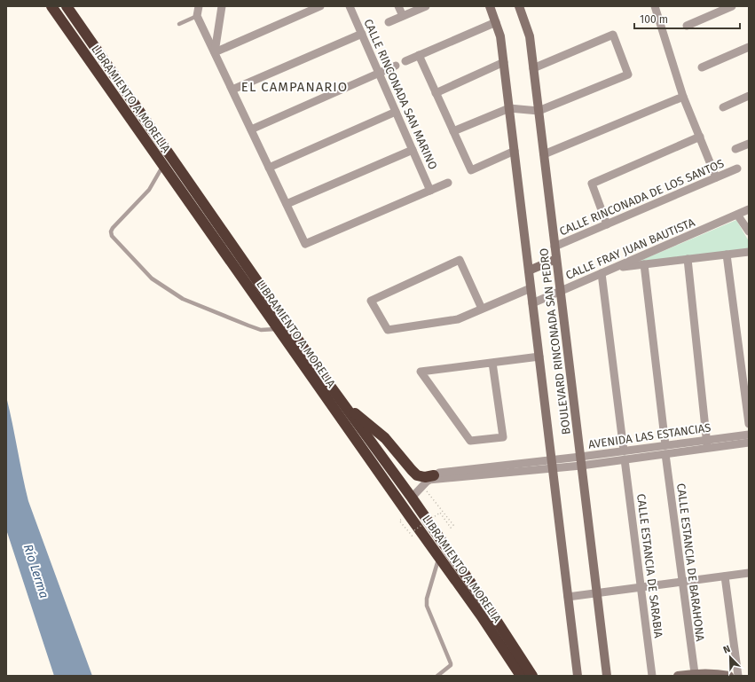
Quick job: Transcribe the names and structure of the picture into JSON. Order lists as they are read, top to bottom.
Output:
{
  "streets": {
    "highway": ["LIBRAMIENTO A MORELIA"],
    "street": [
      "CALLE RINCONADA SAN MARINO",
      "CALLE RINCONADA DE LOS SANTOS",
      "CALLE FRAY JUAN BAUTISTA",
      "BOULEVARD RINCONADA SAN PEDRO",
      "AVENIDA LAS ESTANCIAS",
      "CALLE ESTANCIA DE BARAHONA",
      "CALLE ESTANCIA DE SARABIA"
    ]
  },
  "crossings": [
    ["CALLE RINCONADA DE LOS SANTOS", "BOULEVARD RINCONADA SAN PEDRO"],
    ["CALLE FRAY JUAN BAUTISTA", "BOULEVARD RINCONADA SAN PEDRO"],
    ["CALLE FRAY JUAN BAUTISTA", "CALLE ESTANCIA DE SARABIA"],
    ["BOULEVARD RINCONADA SAN PEDRO", "AVENIDA LAS ESTANCIAS"],
    ["AVENIDA LAS ESTANCIAS", "CALLE ESTANCIA DE BARAHONA"],
    ["AVENIDA LAS ESTANCIAS", "CALLE ESTANCIA DE SARABIA"]
  ],
  "districts": ["EL CAMPANARIO"],
  "water": ["Río Lerma"],
  "scale_bar": "100 m",
  "north": "top left"
}
